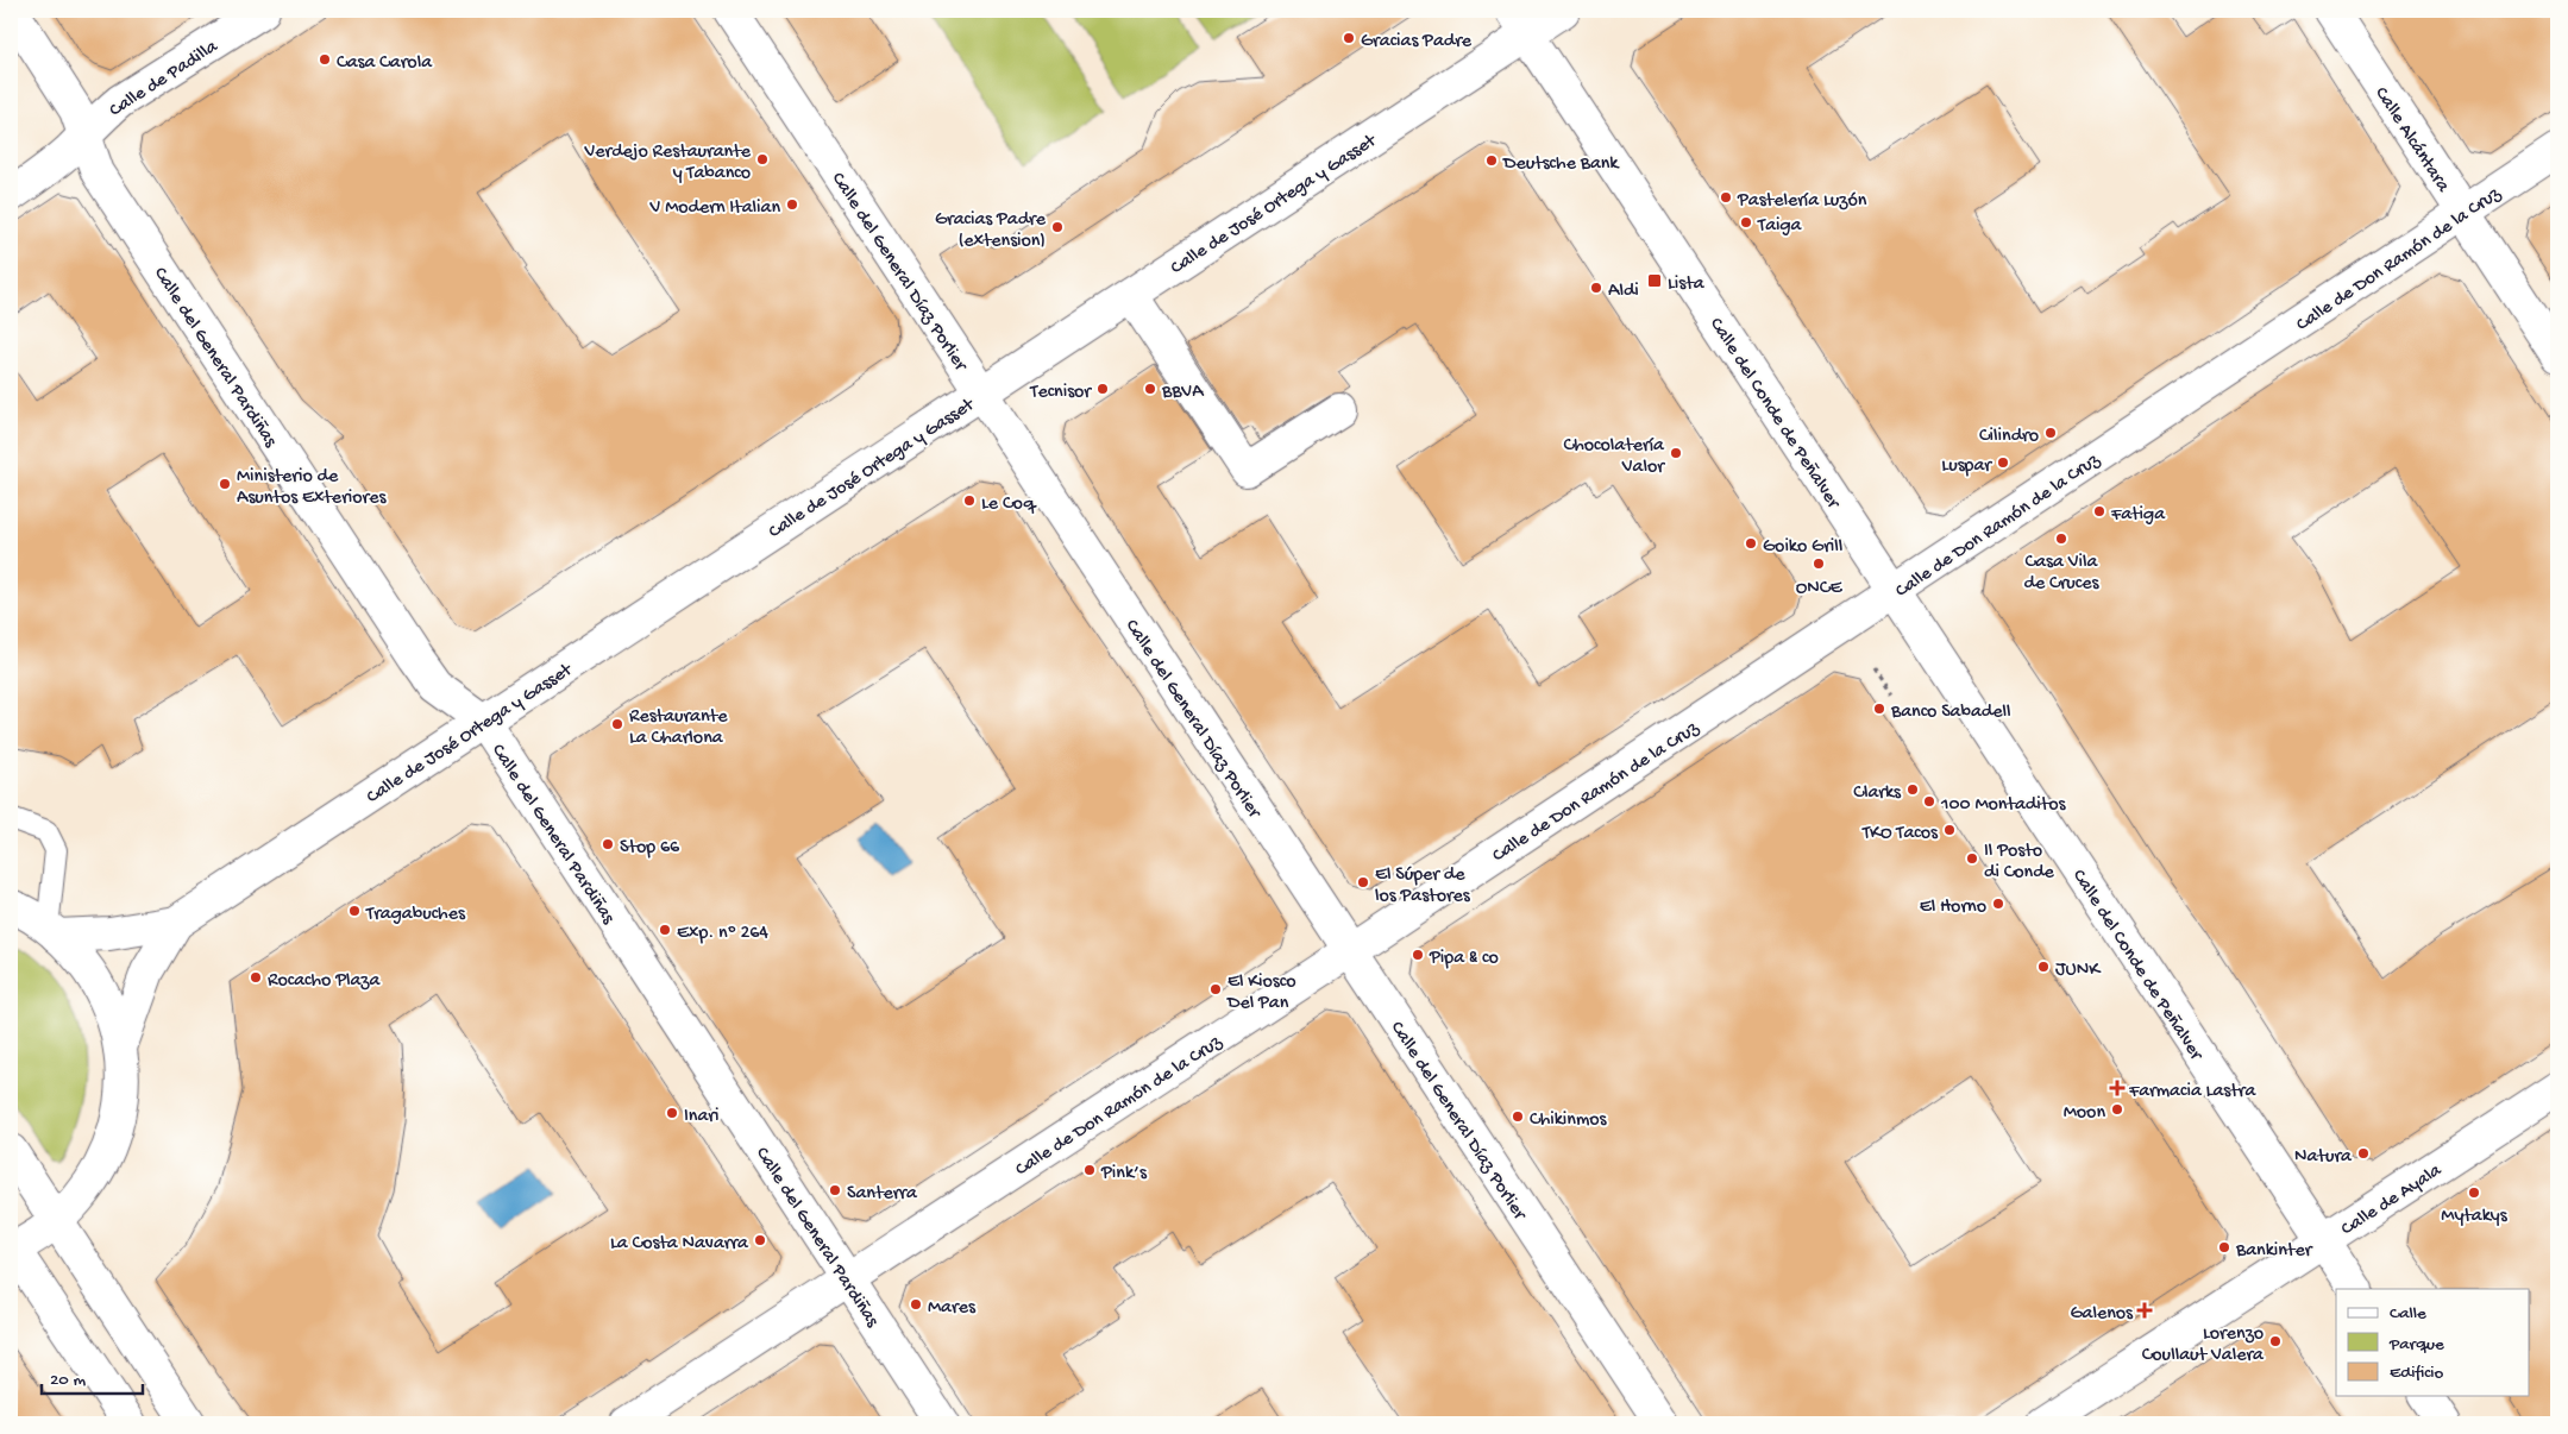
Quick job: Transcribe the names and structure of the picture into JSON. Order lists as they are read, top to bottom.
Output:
{
  "streets": {
    "street": [
      "Calle de Padilla",
      "Calle Alcántara",
      "Calle de José Ortega y Gasset",
      "Calle de Don Ramón de la Cruz",
      "Calle del General Díaz Porlier",
      "Calle del General Pardiñas",
      "Calle del Conde de Peñalver",
      "Calle de Ayala"
    ]
  },
  "crossings": [
    ["Calle de Padilla", "Calle del General Pardiñas"],
    ["Calle Alcántara", "Calle de Don Ramón de la Cruz"],
    ["Calle de José Ortega y Gasset", "Calle del General Díaz Porlier"],
    ["Calle de José Ortega y Gasset", "Calle del General Pardiñas"],
    ["Calle de José Ortega y Gasset", "Calle del Conde de Peñalver"],
    ["Calle de Don Ramón de la Cruz", "Calle del General Díaz Porlier"],
    ["Calle de Don Ramón de la Cruz", "Calle del General Pardiñas"],
    ["Calle de Don Ramón de la Cruz", "Calle del Conde de Peñalver"],
    ["Calle del Conde de Peñalver", "Calle de Ayala"]
  ],
  "places": {
    "other": [
      "Gracias Padre",
      "Casa Carola",
      "Verdejo Restaurante y Tabanco",
      "Deutsche Bank",
      "Pastelería Luzón",
      "V Modern Italian",
      "Taiga",
      "Gracias Padre (extension)",
      "Aldi",
      "Tecnisor",
      "BBVA",
      "Cilindro",
      "Chocolatería Valor",
      "Luspar",
      "Ministerio de Asuntos Exteriores",
      "Le Coq",
      "Fatiga",
      "Casa Vila de Cruces",
      "Goiko Grill",
      "ONCE",
      "Banco Sabadell",
      "Restaurante La Charlona",
      "Clarks",
      "100 Montaditos",
      "TKO Tacos",
      "Stop 66",
      "Il Posto di Conde",
      "El Súper de los Pastores",
      "El Horno",
      "Tragabuches",
      "Exp. nº 264",
      "Pipa & co",
      "JUNK",
      "Rocacho Plaza",
      "El Kiosco Del Pan",
      "Moon",
      "Inari",
      "Chikinmos",
      "Natura",
      "Pink’s",
      "Santerra",
      "Mytakys",
      "La Costa Navarra",
      "Bankinter",
      "Mares",
      "Lorenzo Coullaut Valera"
    ],
    "transit": ["Lista"],
    "health": ["Farmacia Lastra", "Galenos"]
  },
  "legend": ["Calle", "Parque", "Edificio"],
  "scale_bar": "20 m"
}
